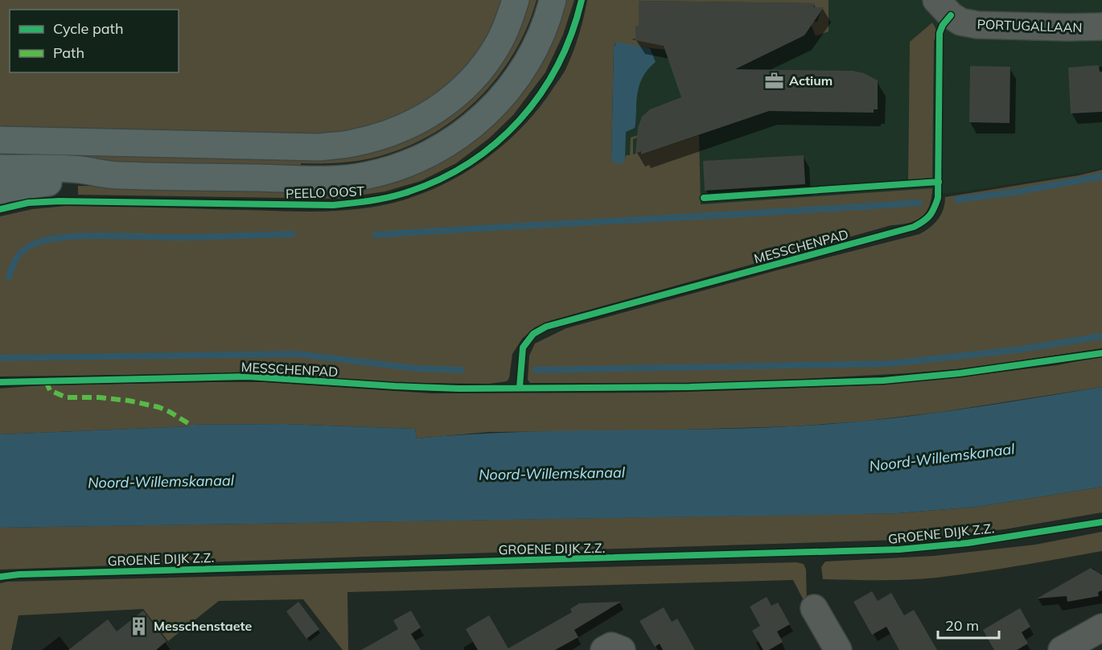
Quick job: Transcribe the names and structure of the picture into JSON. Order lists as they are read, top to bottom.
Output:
{
  "streets": {
    "main road": ["PEELO OOST"],
    "street": ["PORTUGALLAAN"],
    "cycle path": ["MESSCHENPAD", "GROENE DIJK Z.Z."]
  },
  "water": ["Noord-Willemskanaal"],
  "places": {
    "office": ["Actium"],
    "building": ["Messchenstaete"]
  },
  "legend": ["Cycle path", "Path"],
  "scale_bar": "20 m"
}
